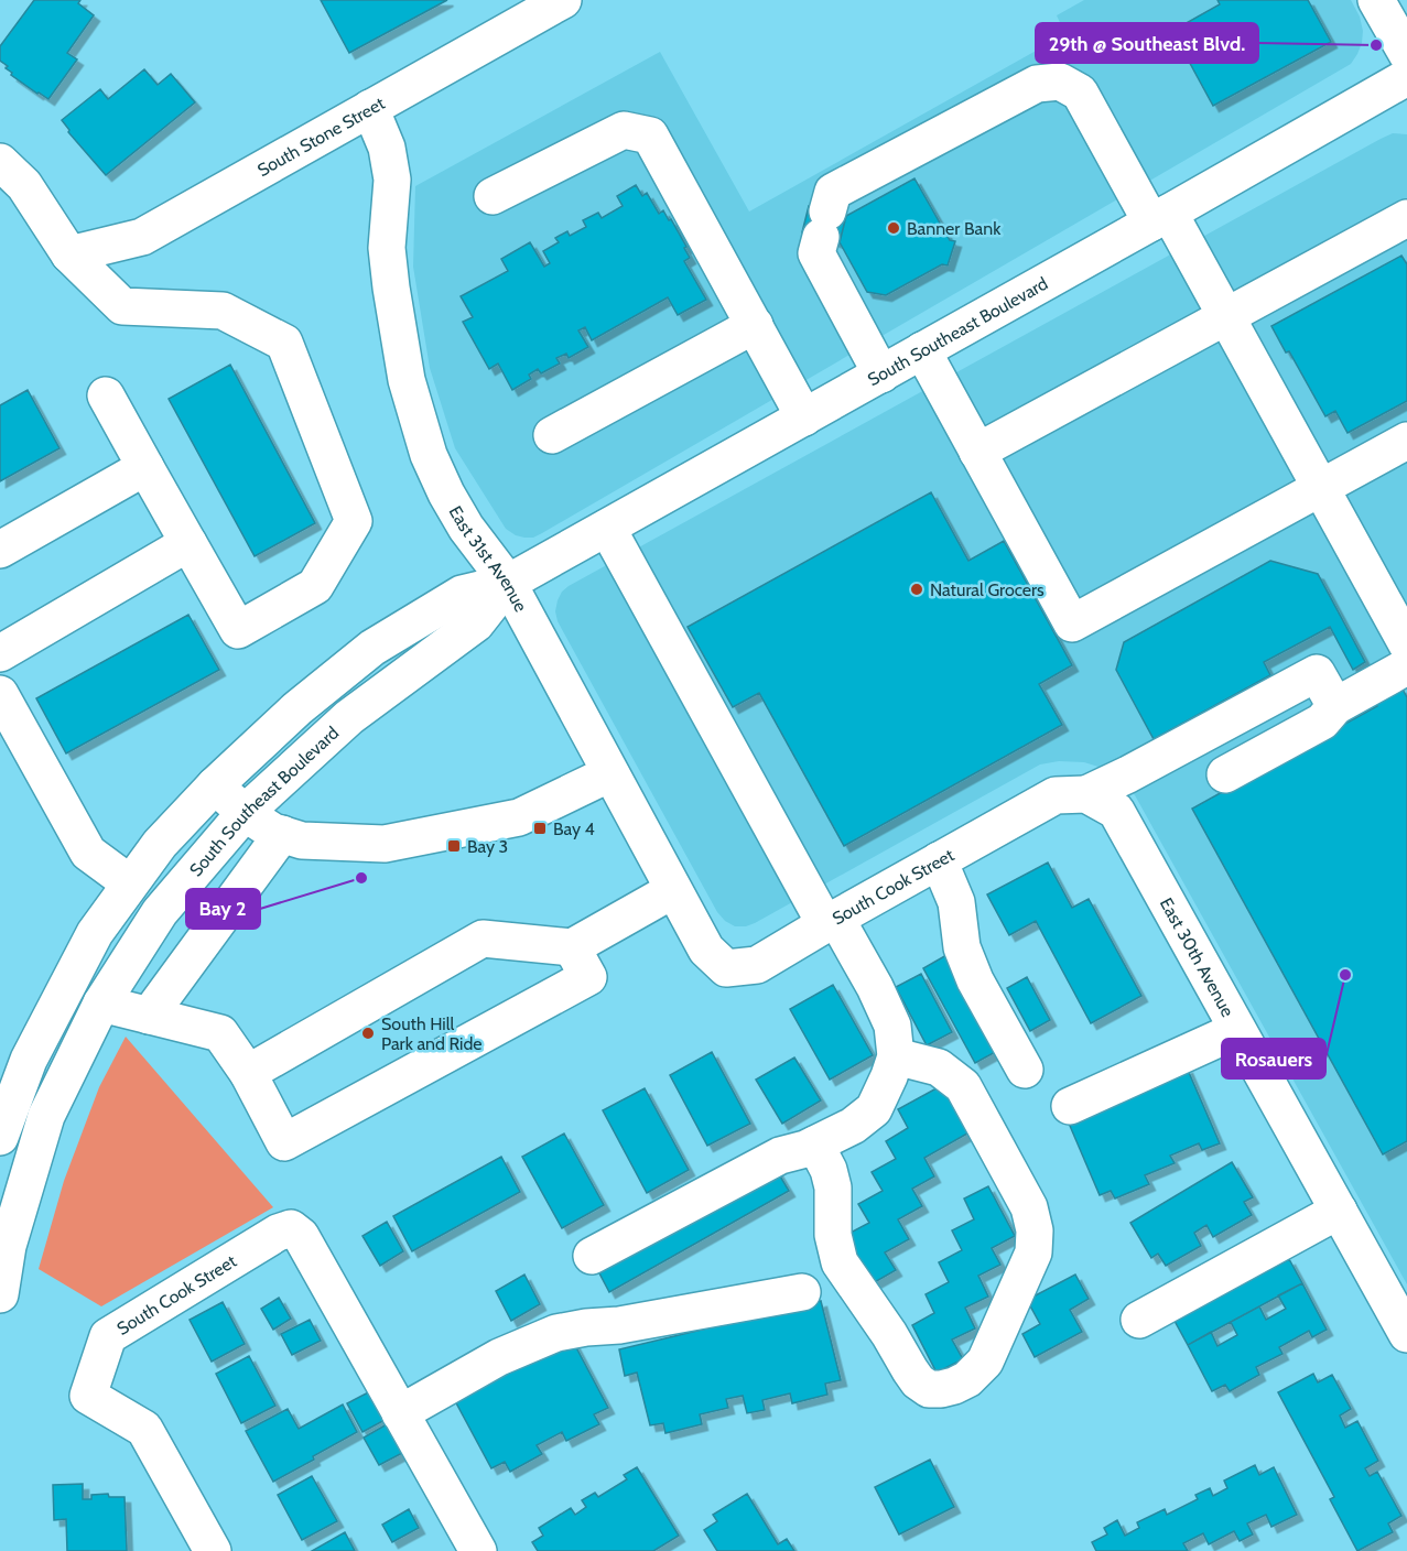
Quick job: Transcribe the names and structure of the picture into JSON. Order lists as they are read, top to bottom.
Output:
{
  "streets": {
    "street": [
      "South Stone Street",
      "South Southeast Boulevard",
      "East 31st Avenue",
      "South Cook Street",
      "East 30th Avenue"
    ]
  },
  "crossings": [
    ["South Stone Street", "East 31st Avenue"],
    ["South Southeast Boulevard", "East 31st Avenue"],
    ["East 31st Avenue", "South Cook Street"],
    ["South Cook Street", "East 30th Avenue"]
  ],
  "places": {
    "other": [
      "29th @ Southeast Blvd.",
      "Banner Bank",
      "Natural Grocers",
      "Bay 2",
      "Rosauers",
      "South Hill Park and Ride"
    ],
    "transit": ["Bay 4", "Bay 3"]
  }
}
